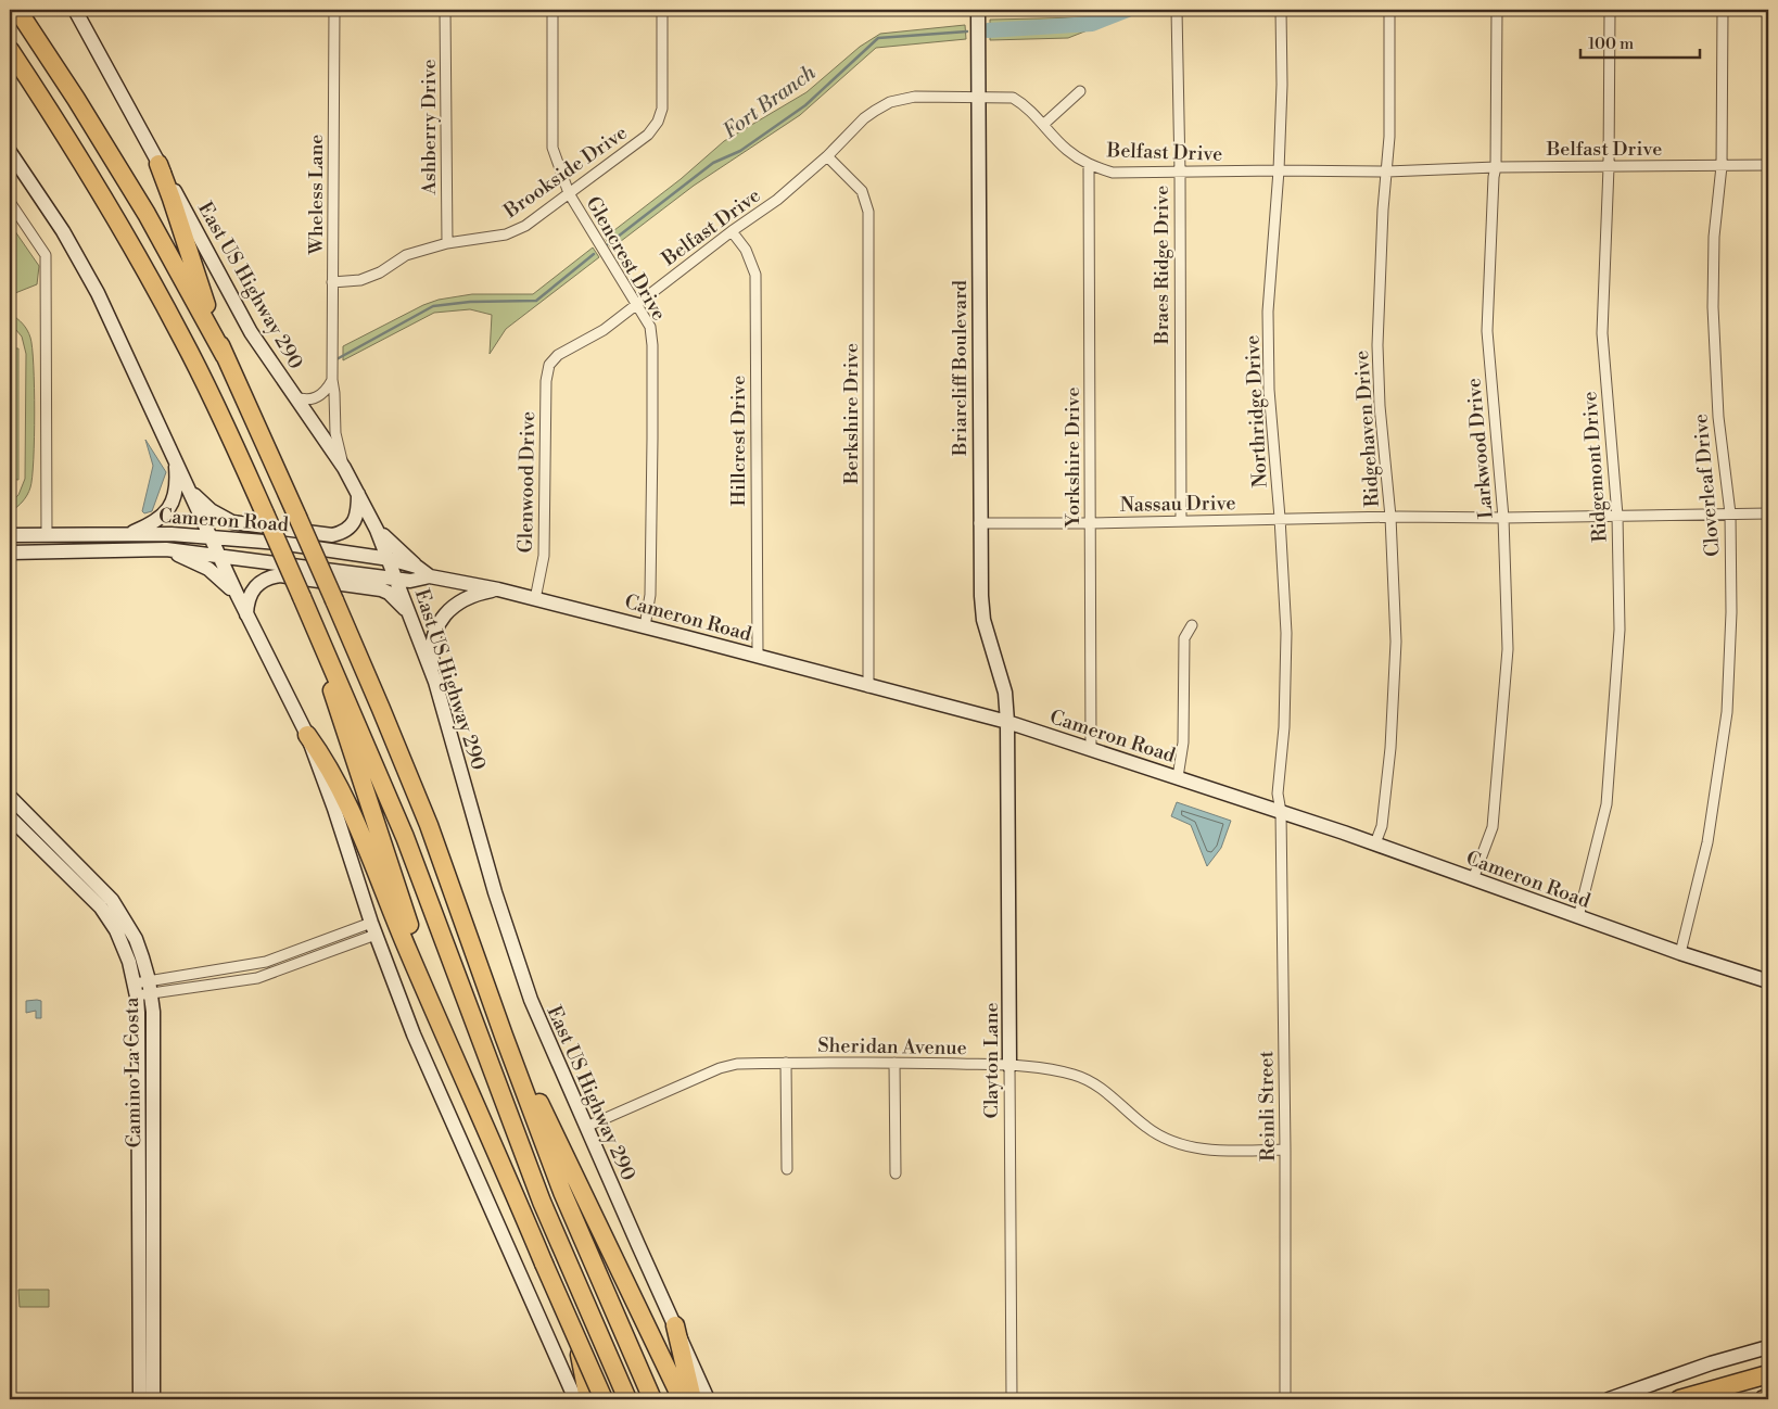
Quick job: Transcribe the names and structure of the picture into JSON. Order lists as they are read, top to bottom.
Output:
{
  "streets": {
    "main road": [
      "East US Highway 290",
      "Briarcliff Boulevard",
      "Cameron Road",
      "Clayton Lane",
      "Camino La Costa"
    ],
    "street": [
      "Ashberry Drive",
      "Belfast Drive",
      "Brookside Drive",
      "Wheless Lane",
      "Glencrest Drive",
      "Braes Ridge Drive",
      "Northridge Drive",
      "Berkshire Drive",
      "Ridgehaven Drive",
      "Hillcrest Drive",
      "Larkwood Drive",
      "Yorkshire Drive",
      "Ridgemont Drive",
      "Glenwood Drive",
      "Cloverleaf Drive",
      "Nassau Drive",
      "Sheridan Avenue",
      "Reinli Street"
    ]
  },
  "crossings": [
    ["Ashberry Drive", "Brookside Drive"],
    ["Belfast Drive", "Glencrest Drive"],
    ["Belfast Drive", "Braes Ridge Drive"],
    ["Belfast Drive", "Briarcliff Boulevard"],
    ["Belfast Drive", "Northridge Drive"],
    ["Belfast Drive", "Berkshire Drive"],
    ["Belfast Drive", "Ridgehaven Drive"],
    ["Belfast Drive", "Hillcrest Drive"],
    ["Belfast Drive", "Larkwood Drive"],
    ["Belfast Drive", "Yorkshire Drive"],
    ["Belfast Drive", "Ridgemont Drive"],
    ["Belfast Drive", "Glenwood Drive"],
    ["Belfast Drive", "Cloverleaf Drive"],
    ["Brookside Drive", "Wheless Lane"],
    ["Brookside Drive", "Glencrest Drive"],
    ["Wheless Lane", "East US Highway 290"],
    ["Glencrest Drive", "Cameron Road"],
    ["Braes Ridge Drive", "Nassau Drive"],
    ["East US Highway 290", "Cameron Road"],
    ["East US Highway 290", "Sheridan Avenue"],
    ["Briarcliff Boulevard", "Nassau Drive"],
    ["Briarcliff Boulevard", "Cameron Road"],
    ["Briarcliff Boulevard", "Clayton Lane"],
    ["Northridge Drive", "Nassau Drive"],
    ["Northridge Drive", "Cameron Road"],
    ["Northridge Drive", "Reinli Street"],
    ["Berkshire Drive", "Cameron Road"],
    ["Ridgehaven Drive", "Nassau Drive"],
    ["Ridgehaven Drive", "Cameron Road"],
    ["Hillcrest Drive", "Cameron Road"],
    ["Larkwood Drive", "Nassau Drive"],
    ["Larkwood Drive", "Cameron Road"],
    ["Yorkshire Drive", "Nassau Drive"],
    ["Yorkshire Drive", "Cameron Road"],
    ["Ridgemont Drive", "Nassau Drive"],
    ["Ridgemont Drive", "Cameron Road"],
    ["Glenwood Drive", "Cameron Road"],
    ["Cloverleaf Drive", "Nassau Drive"],
    ["Cloverleaf Drive", "Cameron Road"],
    ["Cameron Road", "Clayton Lane"],
    ["Cameron Road", "Reinli Street"],
    ["Sheridan Avenue", "Clayton Lane"],
    ["Sheridan Avenue", "Reinli Street"]
  ],
  "water": ["Fort Branch"],
  "scale_bar": "100 m"
}
